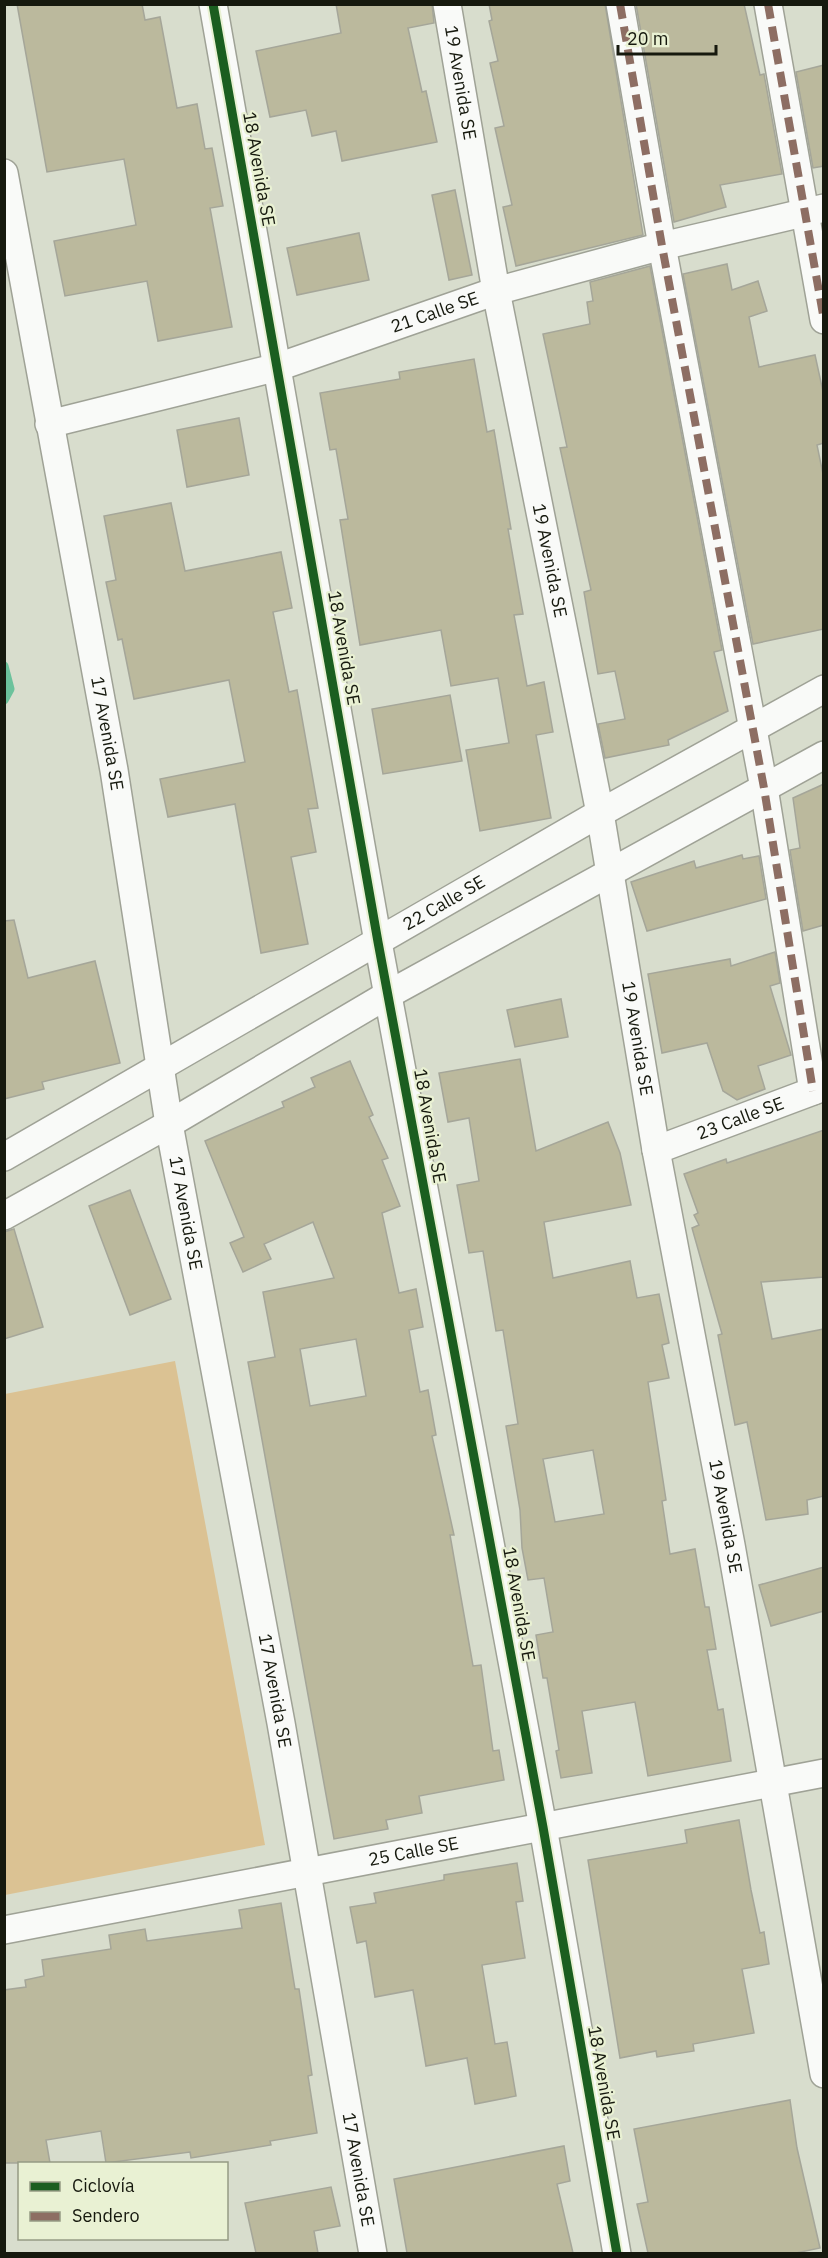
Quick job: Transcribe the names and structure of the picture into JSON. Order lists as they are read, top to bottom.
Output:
{
  "streets": {
    "street": [
      "19 Avenida SE",
      "18 Avenida SE",
      "21 Calle SE",
      "17 Avenida SE",
      "22 Calle SE",
      "23 Calle SE",
      "25 Calle SE"
    ]
  },
  "crossings": [
    ["19 Avenida SE", "21 Calle SE"],
    ["19 Avenida SE", "22 Calle SE"],
    ["19 Avenida SE", "23 Calle SE"],
    ["19 Avenida SE", "25 Calle SE"],
    ["18 Avenida SE", "21 Calle SE"],
    ["18 Avenida SE", "22 Calle SE"],
    ["18 Avenida SE", "25 Calle SE"],
    ["21 Calle SE", "17 Avenida SE"],
    ["17 Avenida SE", "22 Calle SE"],
    ["17 Avenida SE", "25 Calle SE"]
  ],
  "legend": ["Ciclovía", "Sendero"],
  "scale_bar": "20 m"
}
